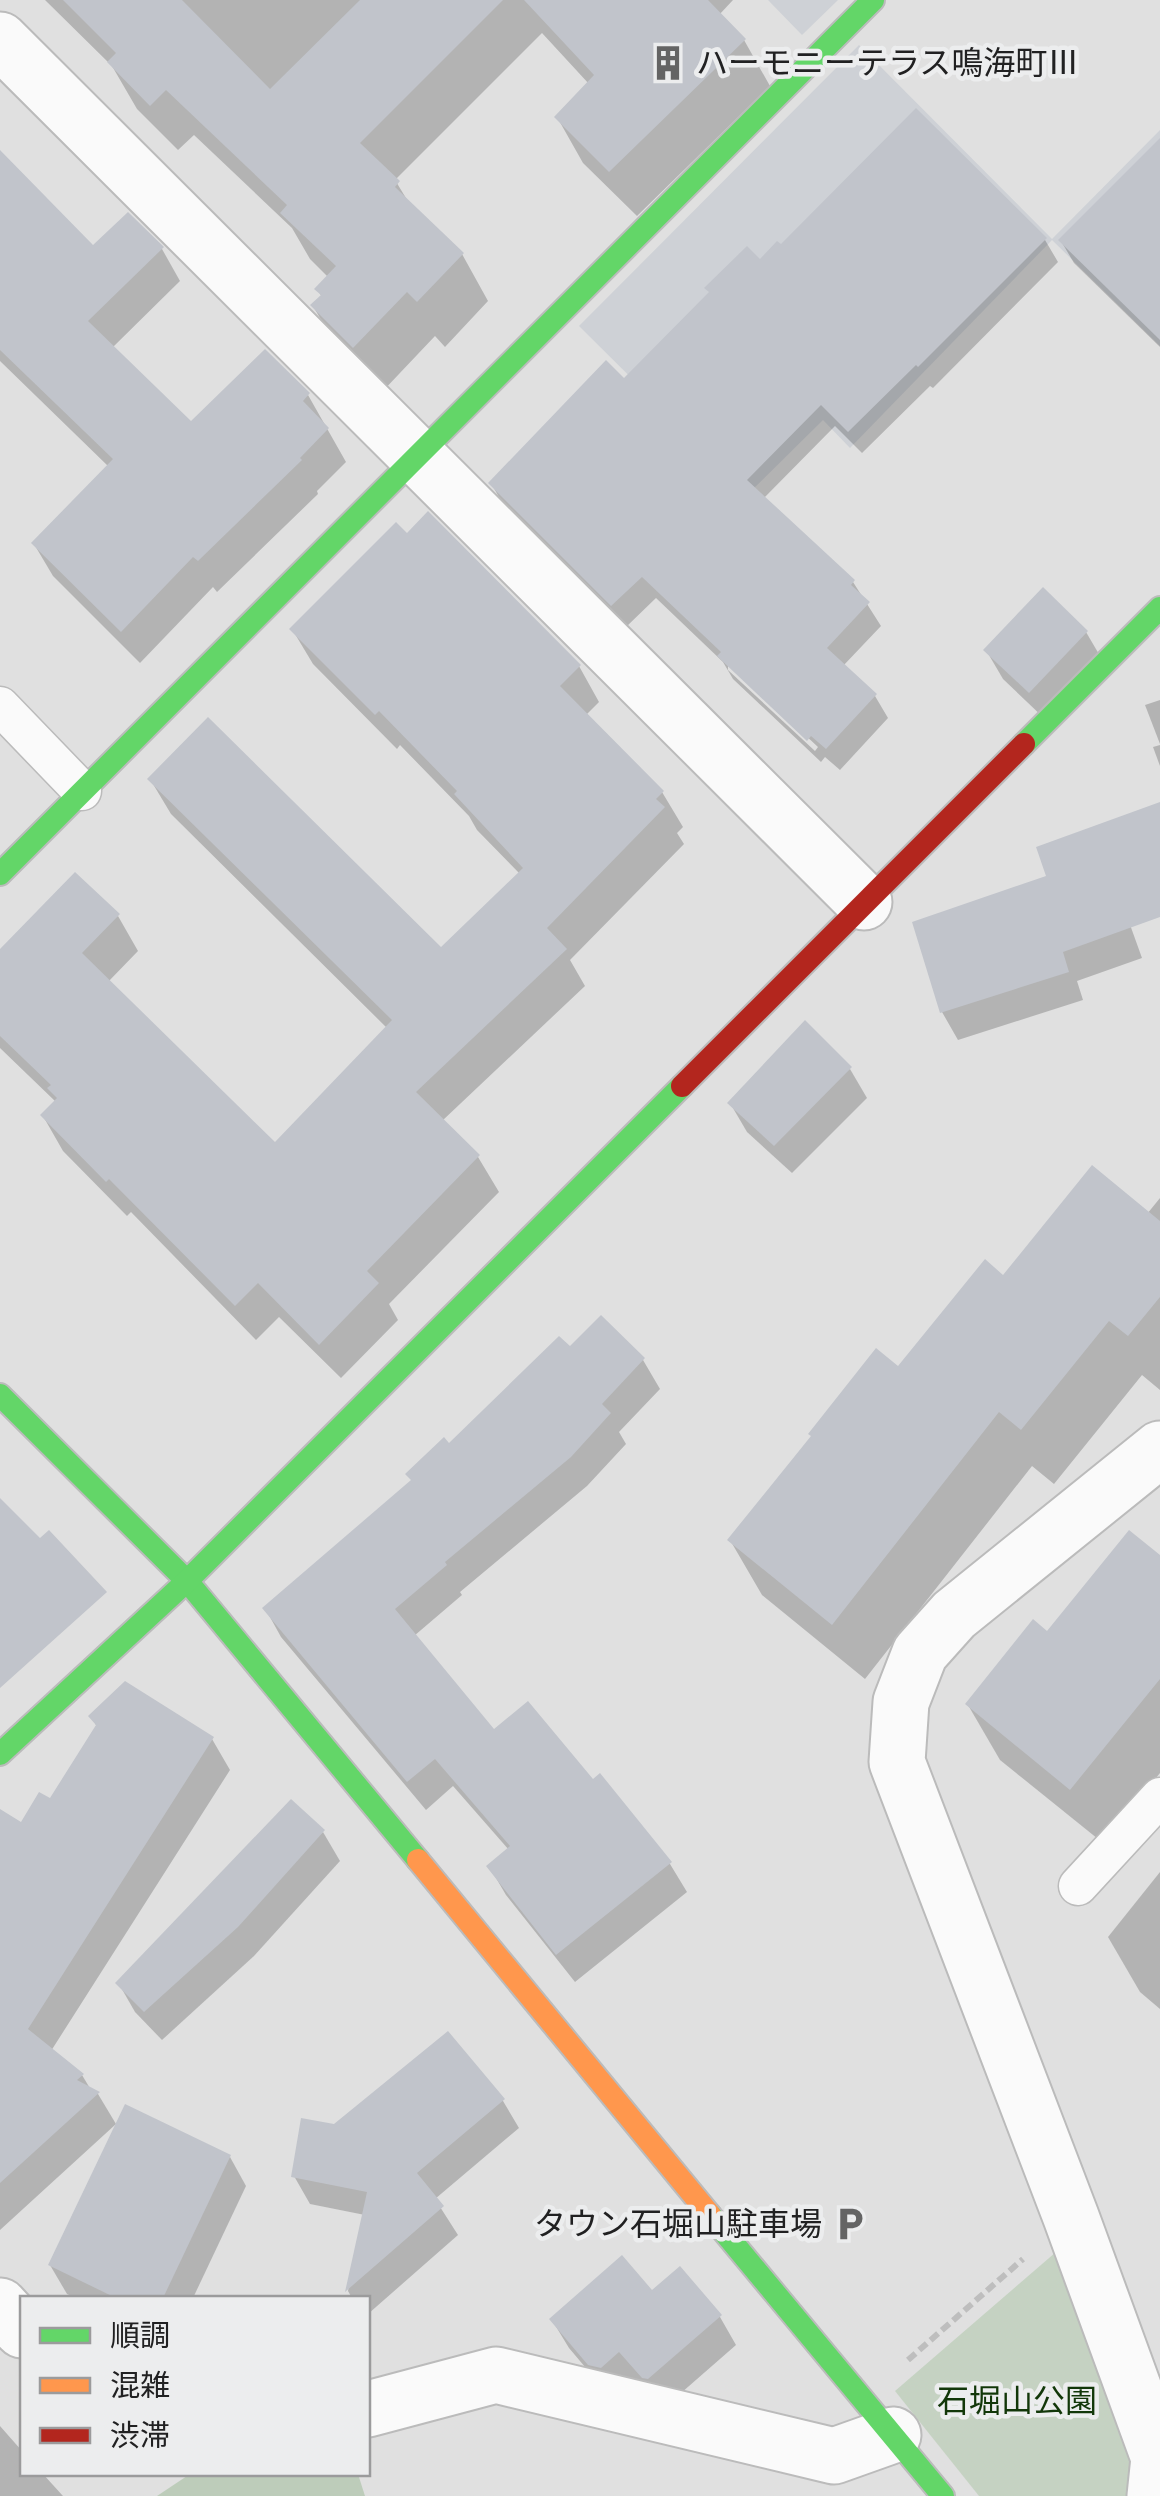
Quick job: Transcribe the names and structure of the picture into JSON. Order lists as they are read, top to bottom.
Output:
{
  "parks": ["石堀山公園"],
  "places": {
    "building": ["ハーモニーテラス鳴海町Ⅲ"],
    "parking": ["タウン石堀山駐車場"]
  },
  "legend": ["順調", "混雑", "渋滞"]
}
